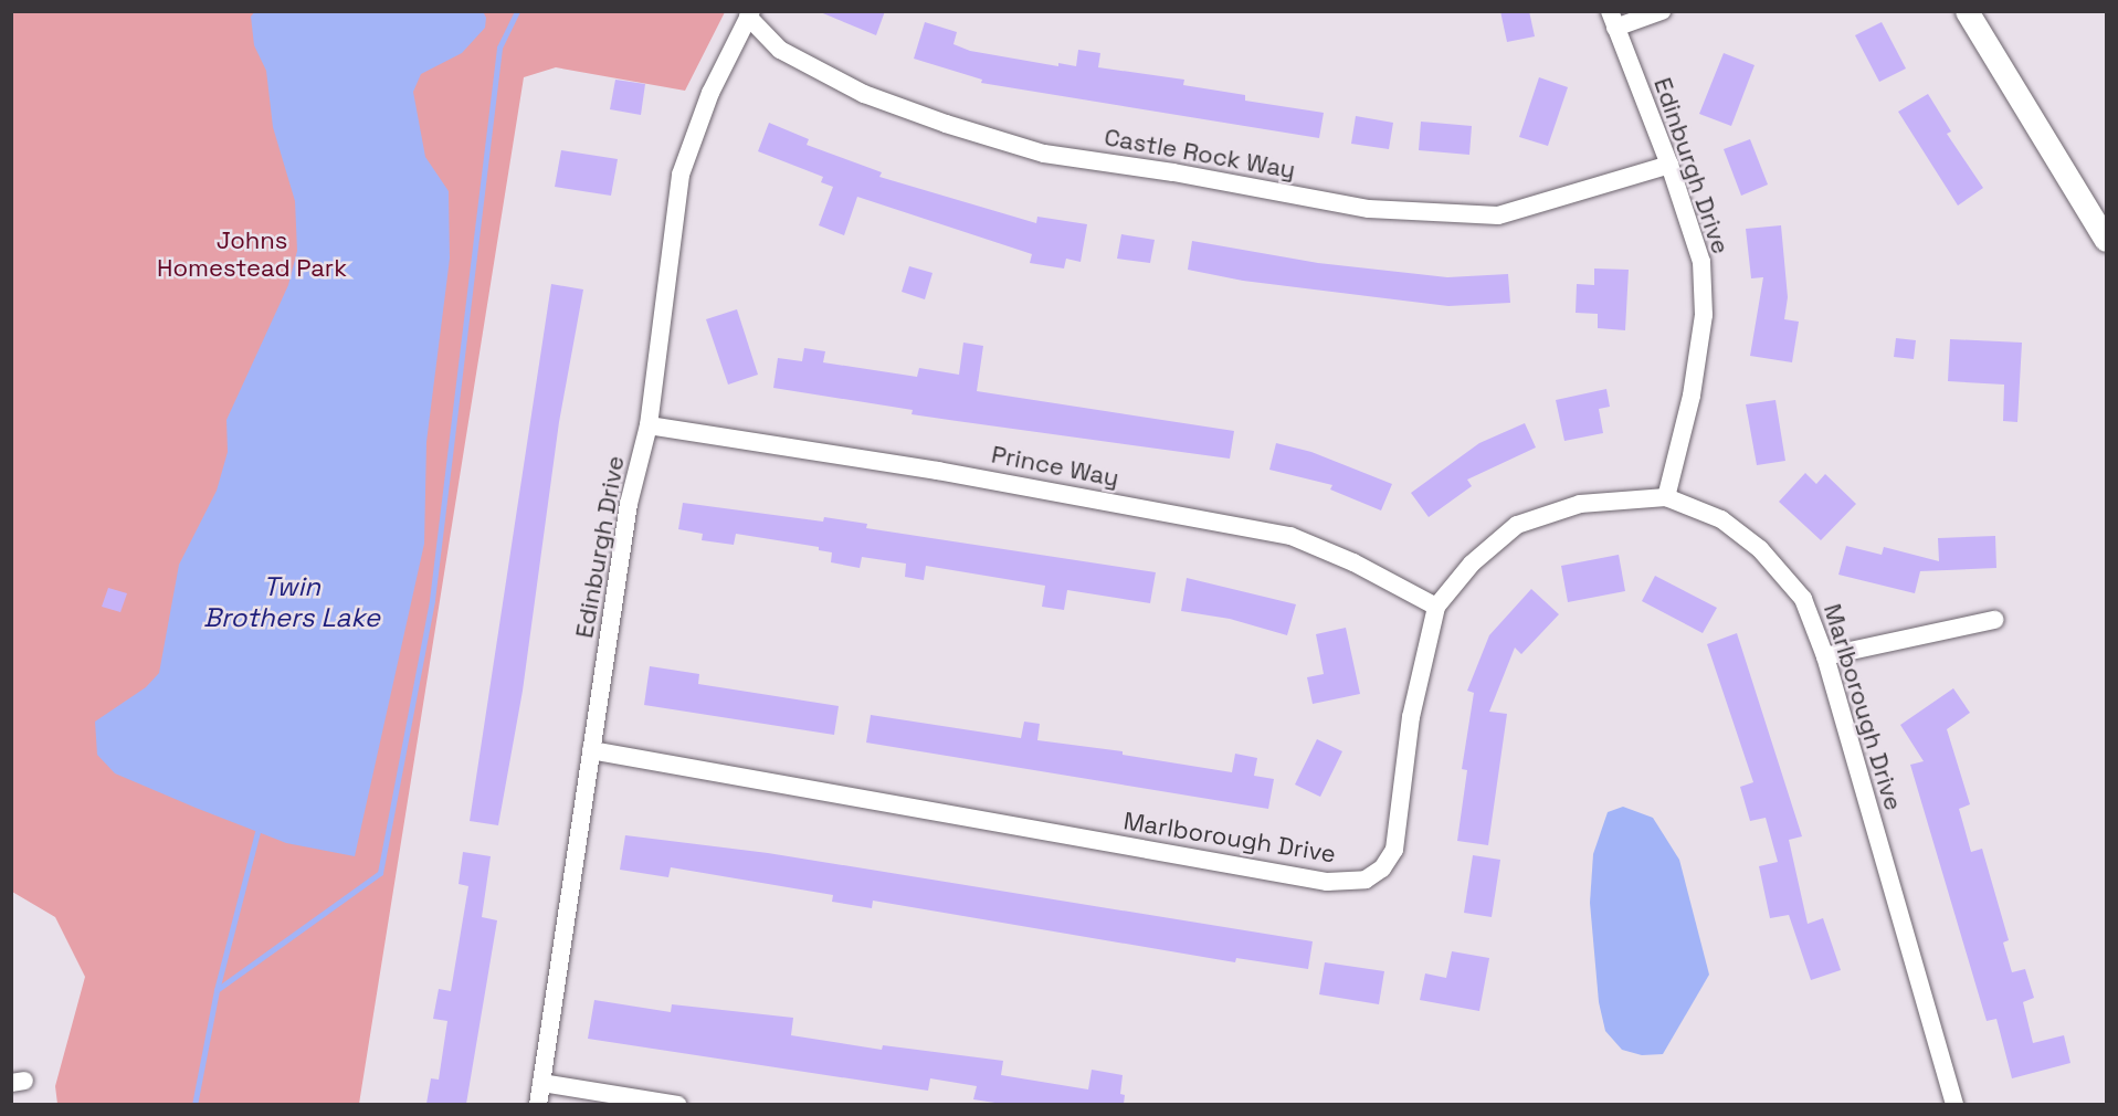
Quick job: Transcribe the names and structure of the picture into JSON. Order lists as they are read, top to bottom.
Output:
{
  "streets": {
    "street": [
      "Castle Rock Way",
      "Edinburgh Drive",
      "Prince Way",
      "Marlborough Drive"
    ]
  },
  "crossings": [
    ["Castle Rock Way", "Edinburgh Drive"],
    ["Edinburgh Drive", "Prince Way"],
    ["Edinburgh Drive", "Marlborough Drive"],
    ["Prince Way", "Marlborough Drive"]
  ],
  "water": ["Twin Brothers Lake"],
  "parks": ["Johns Homestead Park"]
}
